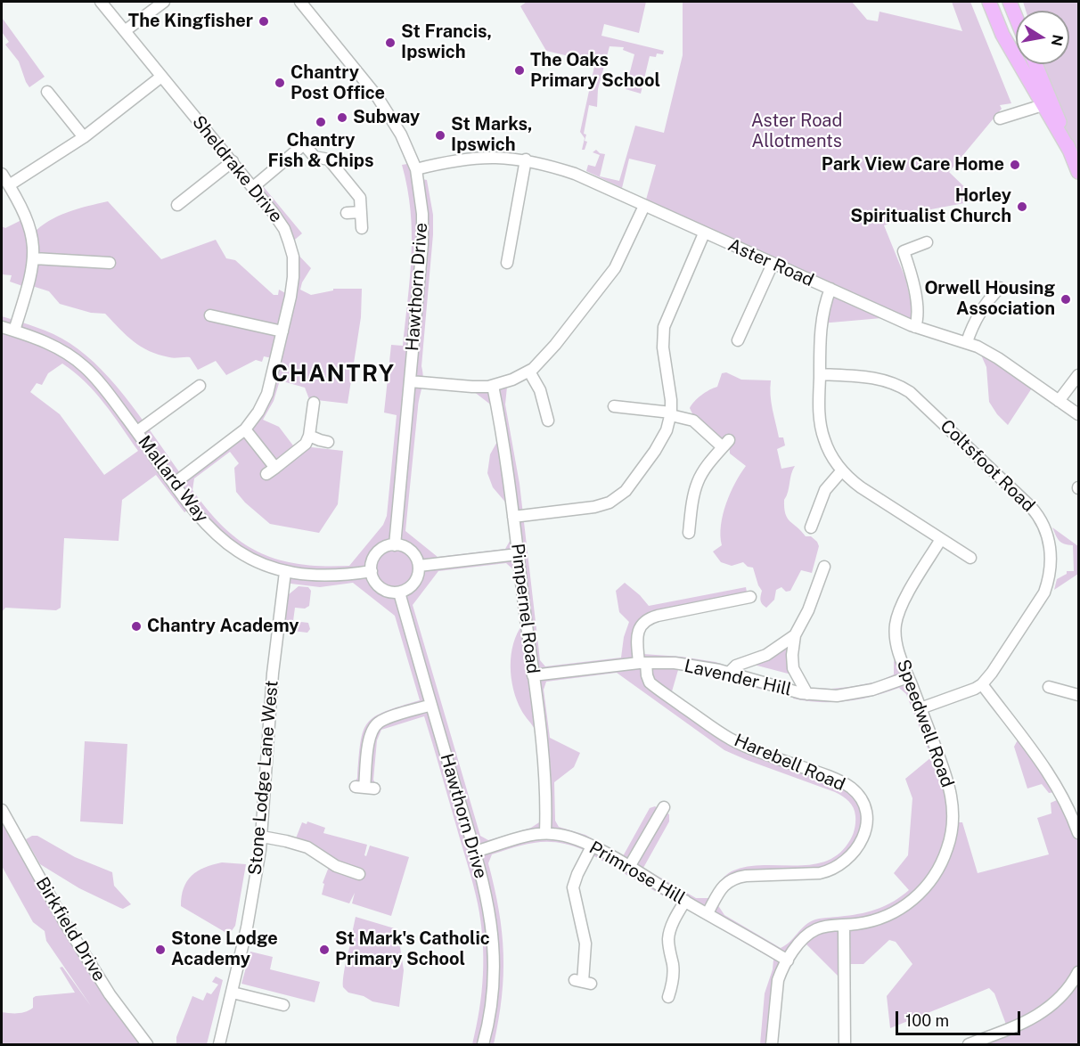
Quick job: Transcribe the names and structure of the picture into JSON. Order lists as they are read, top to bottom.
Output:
{
  "streets": {
    "street": [
      "Sheldrake Drive",
      "Aster Road",
      "Hawthorn Drive",
      "Coltsfoot Road",
      "Mallard Way",
      "Pimpernel Road",
      "Lavender Hill",
      "Speedwell Road",
      "Harebell Road",
      "Stone Lodge Lane West",
      "Primrose Hill",
      "Birkfield Drive"
    ]
  },
  "crossings": [
    ["Sheldrake Drive", "Mallard Way"],
    ["Aster Road", "Hawthorn Drive"],
    ["Aster Road", "Coltsfoot Road"],
    ["Aster Road", "Speedwell Road"],
    ["Hawthorn Drive", "Mallard Way"],
    ["Hawthorn Drive", "Primrose Hill"],
    ["Coltsfoot Road", "Speedwell Road"],
    ["Mallard Way", "Stone Lodge Lane West"],
    ["Pimpernel Road", "Lavender Hill"],
    ["Pimpernel Road", "Primrose Hill"],
    ["Lavender Hill", "Speedwell Road"],
    ["Lavender Hill", "Harebell Road"],
    ["Speedwell Road", "Primrose Hill"],
    ["Harebell Road", "Primrose Hill"]
  ],
  "districts": ["CHANTRY"],
  "parks": ["Aster Road Allotments"],
  "places": [
    "The Kingfisher",
    "St Francis, Ipswich",
    "The Oaks Primary School",
    "Chantry Post Office",
    "Subway",
    "Chantry Fish & Chips",
    "St Marks, Ipswich",
    "Park View Care Home",
    "Horley Spiritualist Church",
    "Orwell Housing Association",
    "Chantry Academy",
    "Stone Lodge Academy",
    "St Mark's Catholic Primary School"
  ],
  "scale_bar": "100 m",
  "north": "right"
}
